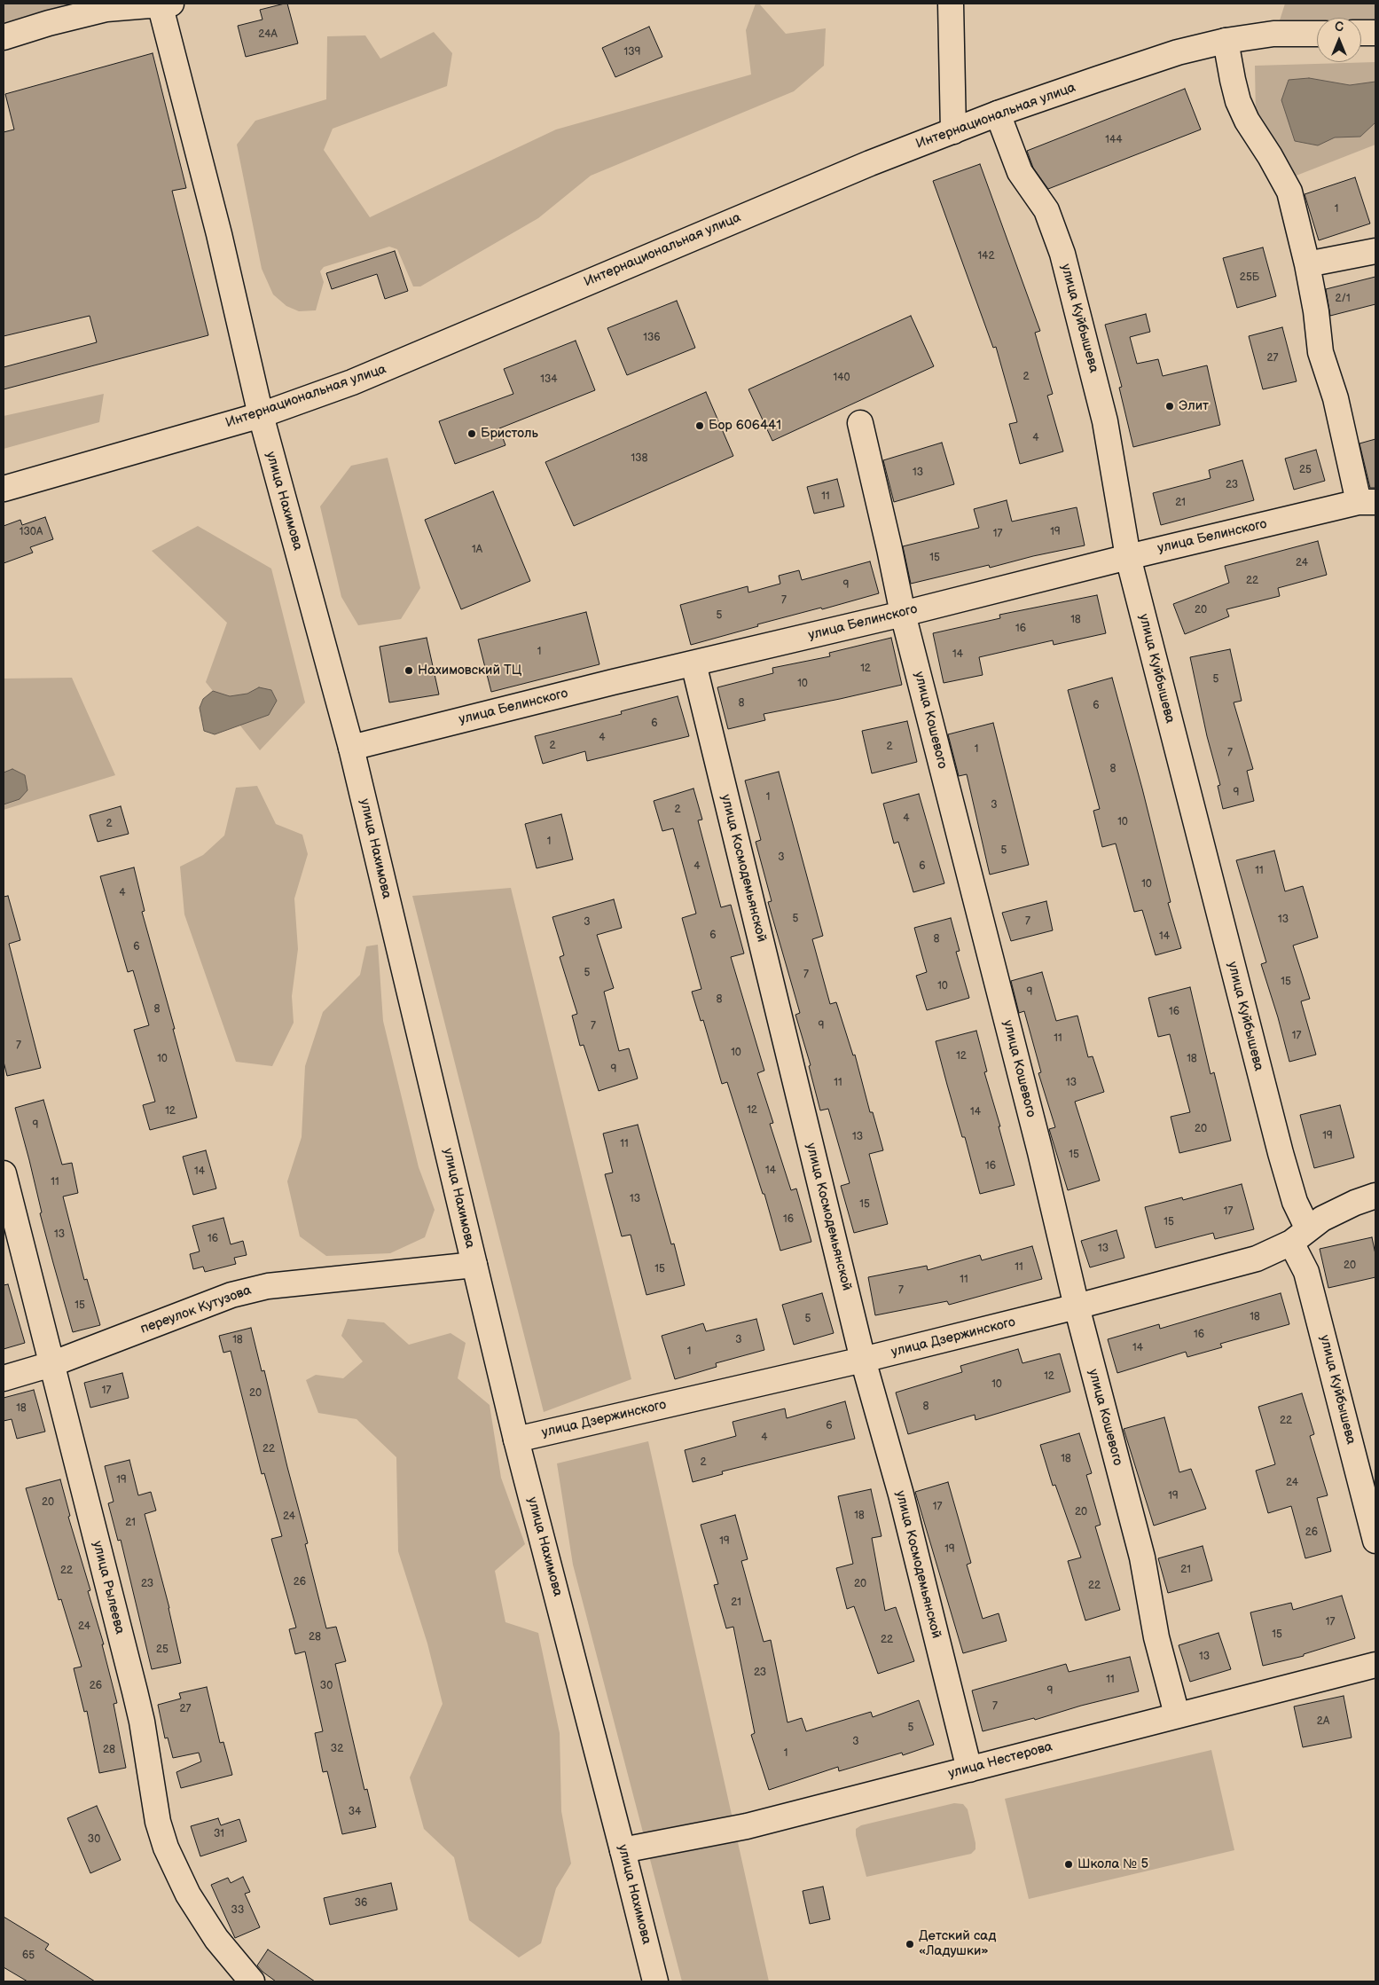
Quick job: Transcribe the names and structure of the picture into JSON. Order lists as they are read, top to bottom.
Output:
{
  "streets": {
    "street": [
      "Интернациональная улица",
      "улица Куйбышева",
      "улица Нахимова",
      "улица Белинского",
      "улица Кошевого",
      "улица Космодемьянской",
      "переулок Кутузова",
      "улица Дзержинского",
      "улица Рылеева",
      "улица Нестерова"
    ]
  },
  "crossings": [
    ["Интернациональная улица", "улица Куйбышева"],
    ["Интернациональная улица", "улица Нахимова"],
    ["улица Куйбышева", "улица Белинского"],
    ["улица Куйбышева", "улица Дзержинского"],
    ["улица Нахимова", "улица Белинского"],
    ["улица Нахимова", "переулок Кутузова"],
    ["улица Нахимова", "улица Дзержинского"],
    ["улица Нахимова", "улица Нестерова"],
    ["улица Белинского", "улица Кошевого"],
    ["улица Белинского", "улица Космодемьянской"],
    ["улица Кошевого", "улица Дзержинского"],
    ["улица Кошевого", "улица Нестерова"],
    ["улица Космодемьянской", "улица Дзержинского"],
    ["улица Космодемьянской", "улица Нестерова"],
    ["переулок Кутузова", "улица Рылеева"]
  ],
  "places": [
    "Элит",
    "Бор 606441",
    "Бристоль",
    "Нахимовский ТЦ",
    "Школа № 5",
    "Детский сад «Ладушки»"
  ],
  "house_numbers": [
    "24А",
    "139",
    "144",
    "1",
    "142",
    "25Б",
    "2/1",
    "136",
    "27",
    "2",
    "140",
    "134",
    "4",
    "138",
    "25",
    "13",
    "23",
    "11",
    "21",
    "130А",
    "19",
    "17",
    "1А",
    "15",
    "24",
    "22",
    "9",
    "7",
    "20",
    "5",
    "18",
    "16",
    "1",
    "14",
    "12",
    "5",
    "10",
    "8",
    "6",
    "6",
    "4",
    "2",
    "2",
    "1",
    "7",
    "8",
    "9",
    "1",
    "3",
    "2",
    "4",
    "10",
    "2",
    "1",
    "5",
    "3",
    "4",
    "6",
    "11",
    "10",
    "4",
    "5",
    "13",
    "7",
    "3",
    "6",
    "14",
    "8",
    "6",
    "5",
    "7",
    "15",
    "10",
    "9",
    "8",
    "8",
    "16",
    "7",
    "9",
    "17",
    "11",
    "7",
    "10",
    "12",
    "10",
    "18",
    "9",
    "11",
    "13",
    "12",
    "12",
    "14",
    "9",
    "20",
    "19",
    "13",
    "11",
    "15",
    "16",
    "14",
    "14",
    "11",
    "13",
    "15",
    "17",
    "16",
    "15",
    "13",
    "16",
    "13",
    "20",
    "11",
    "15",
    "11",
    "7",
    "15",
    "18",
    "5",
    "16",
    "18",
    "3",
    "14",
    "1",
    "12",
    "10",
    "17",
    "20",
    "8",
    "18",
    "22",
    "6",
    "4",
    "22",
    "18",
    "2",
    "19",
    "24",
    "19",
    "20",
    "17",
    "20",
    "18",
    "24",
    "21",
    "26",
    "19",
    "19",
    "21",
    "22",
    "26",
    "23",
    "20",
    "22",
    "21",
    "17",
    "24",
    "15",
    "28",
    "22",
    "25",
    "13",
    "23",
    "11",
    "26",
    "30",
    "9",
    "7",
    "27",
    "2А",
    "5",
    "3",
    "32",
    "28",
    "1",
    "34",
    "31",
    "30",
    "36",
    "33",
    "65"
  ],
  "north": "top"
}
